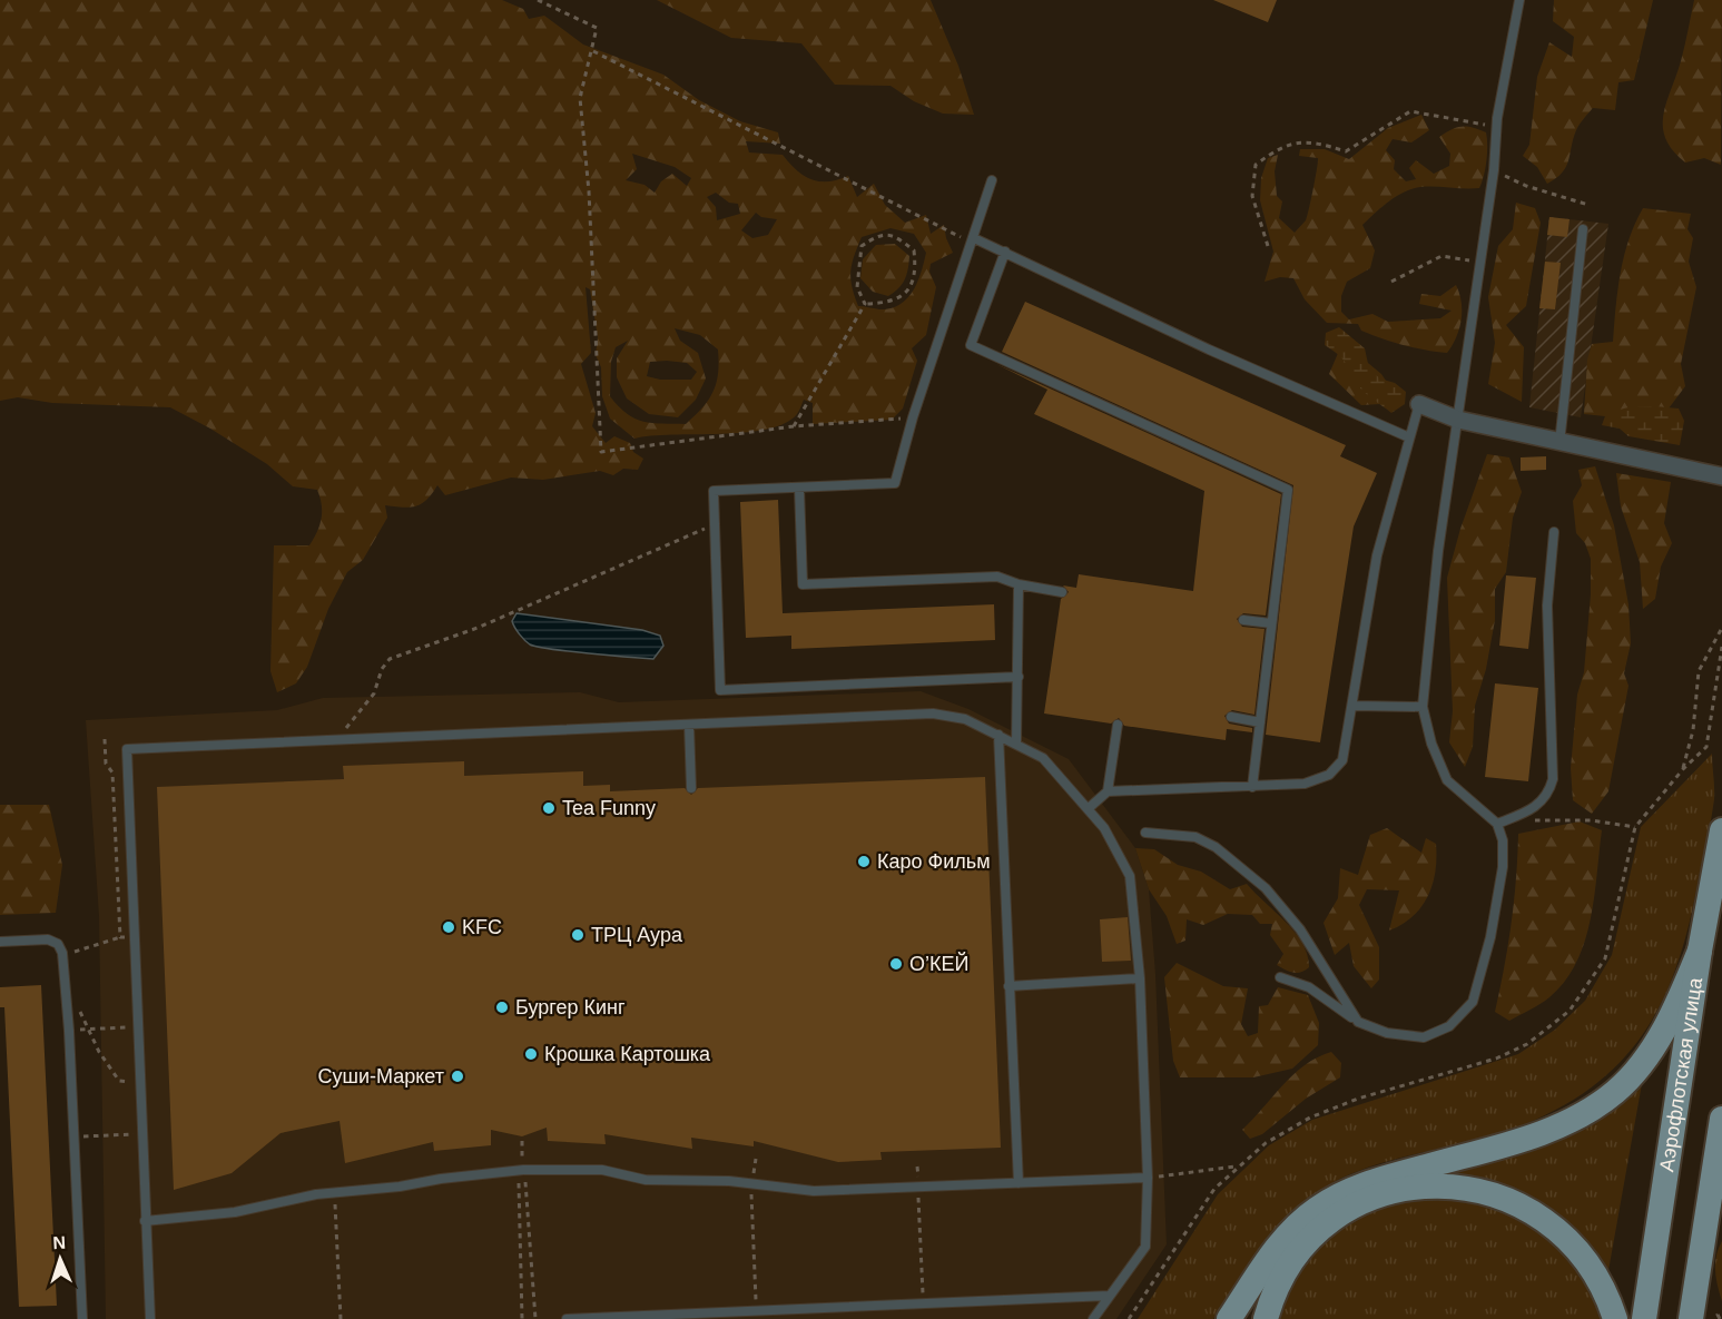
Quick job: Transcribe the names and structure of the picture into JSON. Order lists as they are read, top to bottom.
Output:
{
  "streets": {
    "main road": ["Аэрофлотская улица"]
  },
  "places": [
    "Tea Funny",
    "Каро Фильм",
    "KFC",
    "ТРЦ Аура",
    "О’КЕЙ",
    "Бургер Кинг",
    "Крошка Картошка",
    "Суши-Маркет"
  ],
  "north": "top"
}
